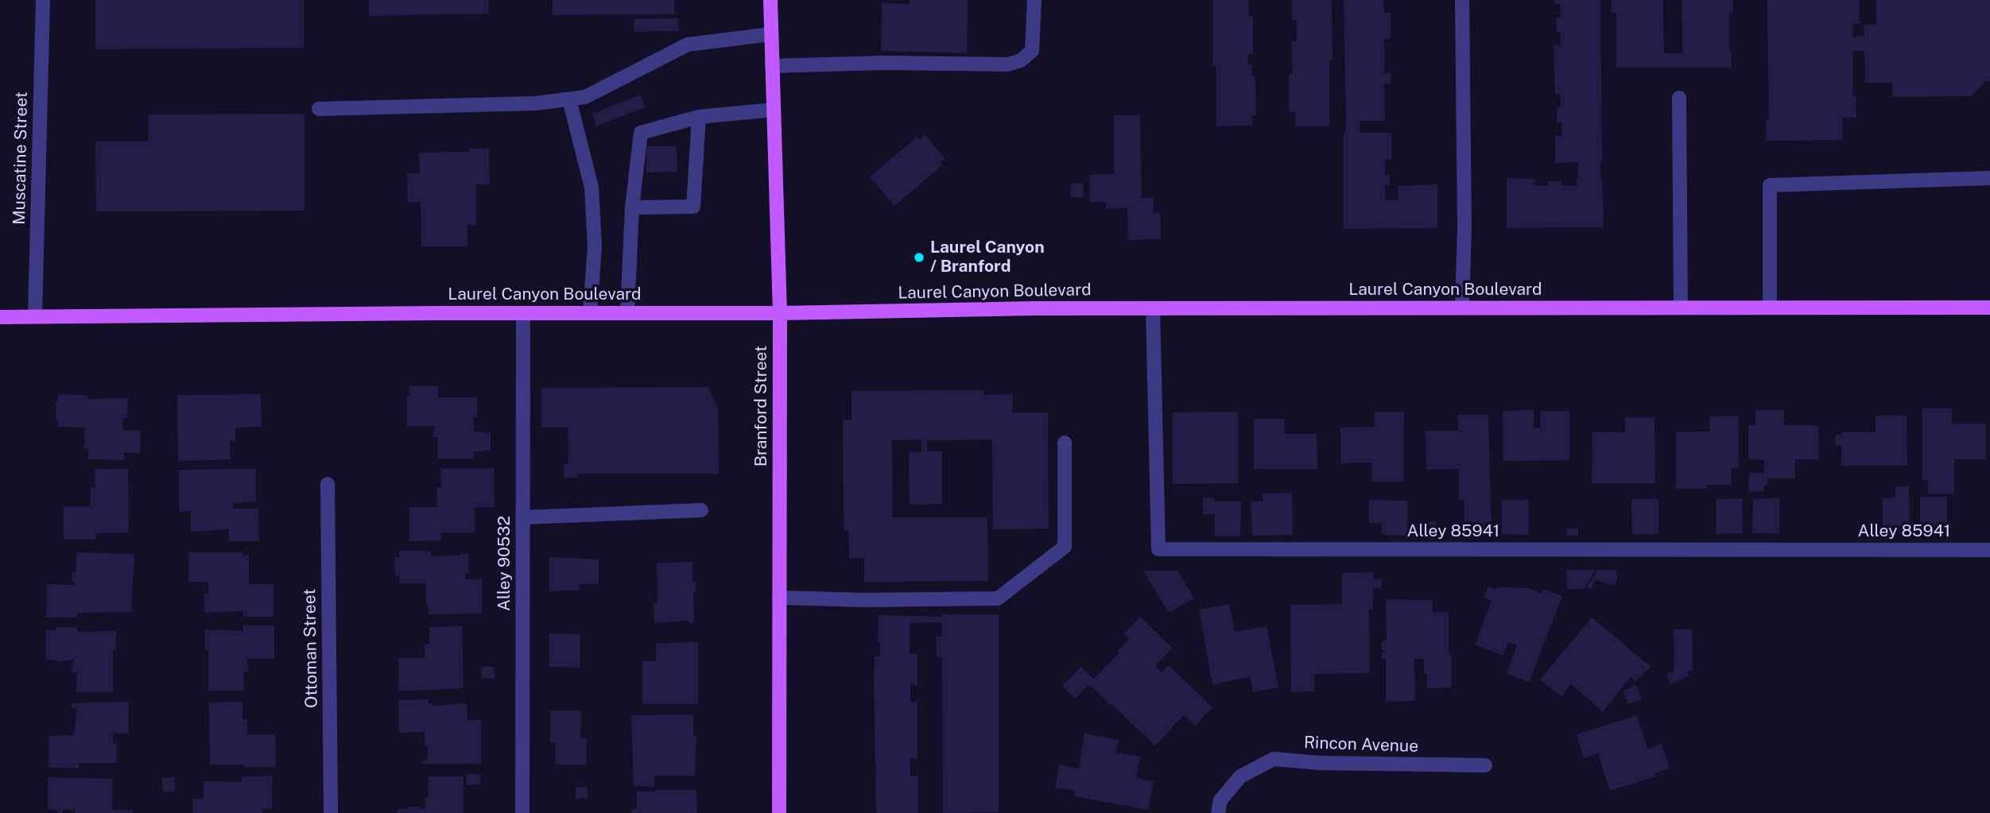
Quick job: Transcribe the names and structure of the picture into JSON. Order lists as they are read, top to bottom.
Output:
{
  "streets": {
    "main road": ["Laurel Canyon Boulevard", "Branford Street"],
    "street": [
      "Muscatine Street",
      "Alley 85941",
      "Alley 90532",
      "Ottoman Street",
      "Rincon Avenue"
    ]
  },
  "crossings": [
    ["Muscatine Street", "Laurel Canyon Boulevard"],
    ["Laurel Canyon Boulevard", "Branford Street"],
    ["Laurel Canyon Boulevard", "Alley 85941"],
    ["Laurel Canyon Boulevard", "Alley 90532"]
  ],
  "places": ["Laurel Canyon / Branford"]
}
